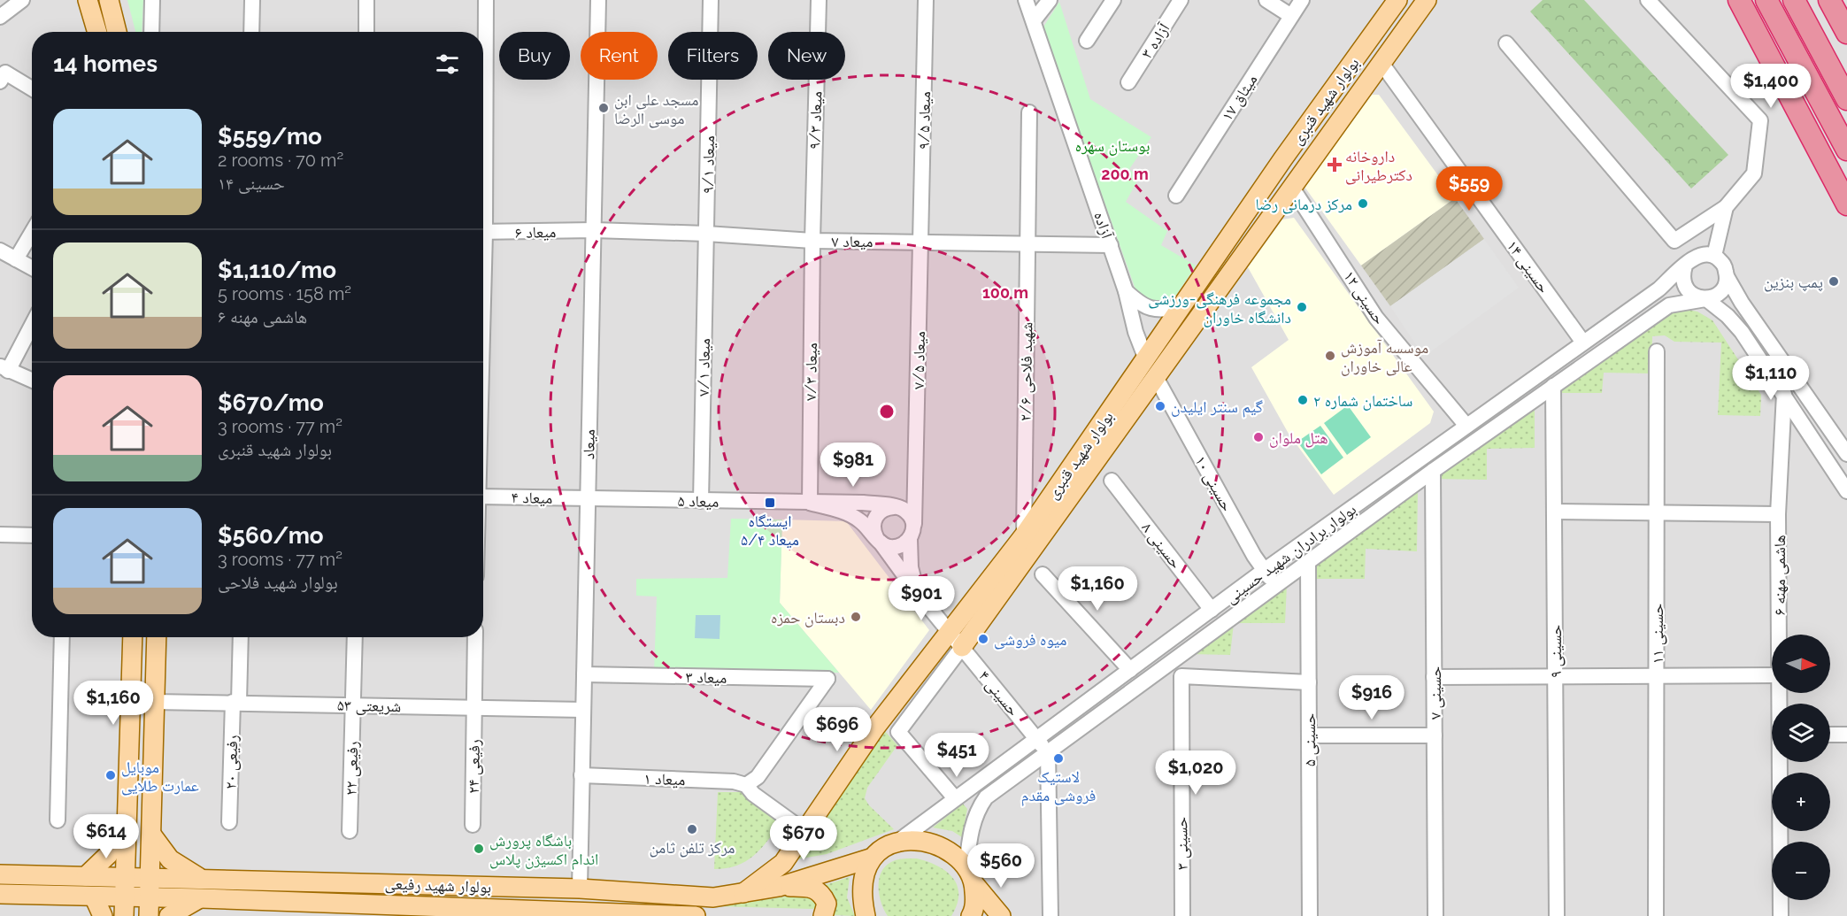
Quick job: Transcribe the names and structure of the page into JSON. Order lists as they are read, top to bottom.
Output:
{
  "streets": {
    "main road": ["بولوار شهید قنبری", "بولوار شهید رفیعی"],
    "street": [
      "آزاده ۳",
      "میثاق ۱۷",
      "میعاد ۹/۳",
      "میعاد ۹/۵",
      "میعاد ۹/۱",
      "آزاده",
      "میعاد ۶",
      "میعاد ۷",
      "حسینی ۱۴",
      "حسینی ۱۲",
      "میعاد ۷/۵",
      "میعاد ۷/۱",
      "میعاد ۷/۳",
      "شهید فلاحی ۲/۶",
      "میعاد",
      "حسینی ۱۰",
      "میعاد ۴",
      "میعاد ۵",
      "حسینی ۸",
      "بولوار برادران شهید حسینی",
      "هاشمی مهنه ۶",
      "حسینی ۱۱",
      "حسینی ۹",
      "میعاد ۳",
      "حسینی ۴",
      "حسینی ۷",
      "شریعتی ۵۳",
      "حسینی ۵",
      "رفیعی ۲۰",
      "رفیعی ۲۴",
      "رفیعی ۲۲",
      "میعاد ۱",
      "حسینی ۳"
    ]
  },
  "crossings": [
    ["بولوار شهید قنبری", "آزاده"],
    ["بولوار شهید قنبری", "حسینی ۱۴"],
    ["بولوار شهید قنبری", "حسینی ۱۲"],
    ["بولوار شهید قنبری", "شهید فلاحی ۲/۶"],
    ["بولوار شهید قنبری", "حسینی ۱۰"],
    ["بولوار شهید قنبری", "بولوار برادران شهید حسینی"],
    ["بولوار شهید قنبری", "حسینی ۴"],
    ["بولوار شهید قنبری", "بولوار شهید رفیعی"],
    ["میعاد ۹/۳", "میعاد ۷"],
    ["میعاد ۹/۳", "میعاد ۷/۳"],
    ["میعاد ۹/۵", "میعاد ۷"],
    ["میعاد ۹/۵", "میعاد ۷/۵"],
    ["میعاد ۹/۱", "میعاد ۷"],
    ["میعاد ۹/۱", "میعاد ۷/۱"],
    ["آزاده", "میعاد ۷"],
    ["میعاد ۶", "میعاد ۷"],
    ["میعاد ۶", "میعاد"],
    ["میعاد ۷", "میعاد ۷/۵"],
    ["میعاد ۷", "میعاد ۷/۱"],
    ["میعاد ۷", "میعاد ۷/۳"],
    ["میعاد ۷", "شهید فلاحی ۲/۶"],
    ["میعاد ۷", "میعاد"],
    ["حسینی ۱۴", "بولوار برادران شهید حسینی"],
    ["حسینی ۱۲", "بولوار برادران شهید حسینی"],
    ["میعاد ۷/۵", "حسینی ۴"],
    ["میعاد ۷/۱", "میعاد ۵"],
    ["میعاد ۷/۳", "میعاد ۵"],
    ["میعاد ۷/۳", "حسینی ۴"],
    ["میعاد", "میعاد ۴"],
    ["میعاد", "میعاد ۵"],
    ["میعاد", "میعاد ۳"],
    ["میعاد", "شریعتی ۵۳"],
    ["میعاد", "میعاد ۱"],
    ["میعاد", "بولوار شهید رفیعی"],
    ["حسینی ۱۰", "بولوار برادران شهید حسینی"],
    ["میعاد ۴", "میعاد ۵"],
    ["میعاد ۵", "حسینی ۴"],
    ["حسینی ۸", "بولوار برادران شهید حسینی"],
    ["بولوار برادران شهید حسینی", "حسینی ۹"],
    ["بولوار برادران شهید حسینی", "حسینی ۴"],
    ["بولوار برادران شهید حسینی", "حسینی ۷"],
    ["بولوار برادران شهید حسینی", "حسینی ۵"],
    ["بولوار برادران شهید حسینی", "بولوار شهید رفیعی"],
    ["میعاد ۳", "میعاد ۱"],
    ["شریعتی ۵۳", "رفیعی ۲۰"],
    ["شریعتی ۵۳", "رفیعی ۲۴"],
    ["شریعتی ۵۳", "رفیعی ۲۲"],
    ["حسینی ۵", "حسینی ۳"]
  ],
  "parks": ["بوستان سهره"],
  "places": {
    "other": [
      "مسجد علی ابن موسی الرضا",
      "مرکز درمانی رضا",
      "پمپ بنزین",
      "مجموعه فرهنگی-ورزشی دانشگاه خاوران",
      "موسسه آموزش عالی خاوران",
      "ساختمان شماره ۲",
      "گیم سنتر ایلیدن",
      "هتل ملوان",
      "دبستان حمزه",
      "میوه فروشی",
      "لاستیک فروشی مقدم",
      "موبایل عمارت طلایی",
      "مرکز تلفن ثامن",
      "باشگاه پرورش اندام اکسیژن پلاس"
    ],
    "health": ["داروخانه دکترطیرانی"],
    "transit": ["ایستگاه میعاد ۵/۴"]
  },
  "north": "right",
  "page": {
    "chip": [
      "Buy",
      "Rent",
      "Filters",
      "New"
    ],
    "heading": "14 homes",
    "price": [
      "$1,400",
      "$559",
      "$1,110",
      "$981",
      "$1,160",
      "$901",
      "$916",
      "$1,160",
      "$696",
      "$451",
      "$1,020",
      "$614",
      "$670",
      "$560"
    ],
    "list": [
      {
        "name": "$559/mo",
        "note": "2 rooms · 70 m² · حسینی ۱۴"
      },
      {
        "name": "$1,110/mo",
        "note": "5 rooms · 158 m² · هاشمی مهنه ۶"
      },
      {
        "name": "$670/mo",
        "note": "3 rooms · 77 m² · بولوار شهید قنبری"
      },
      {
        "name": "$560/mo",
        "note": "3 rooms · 77 m² · بولوار شهید فلاحی"
      }
    ],
    "map_buttons": ["+", "−"]
  },
  "rings": ["200 m", "100 m"]
}
